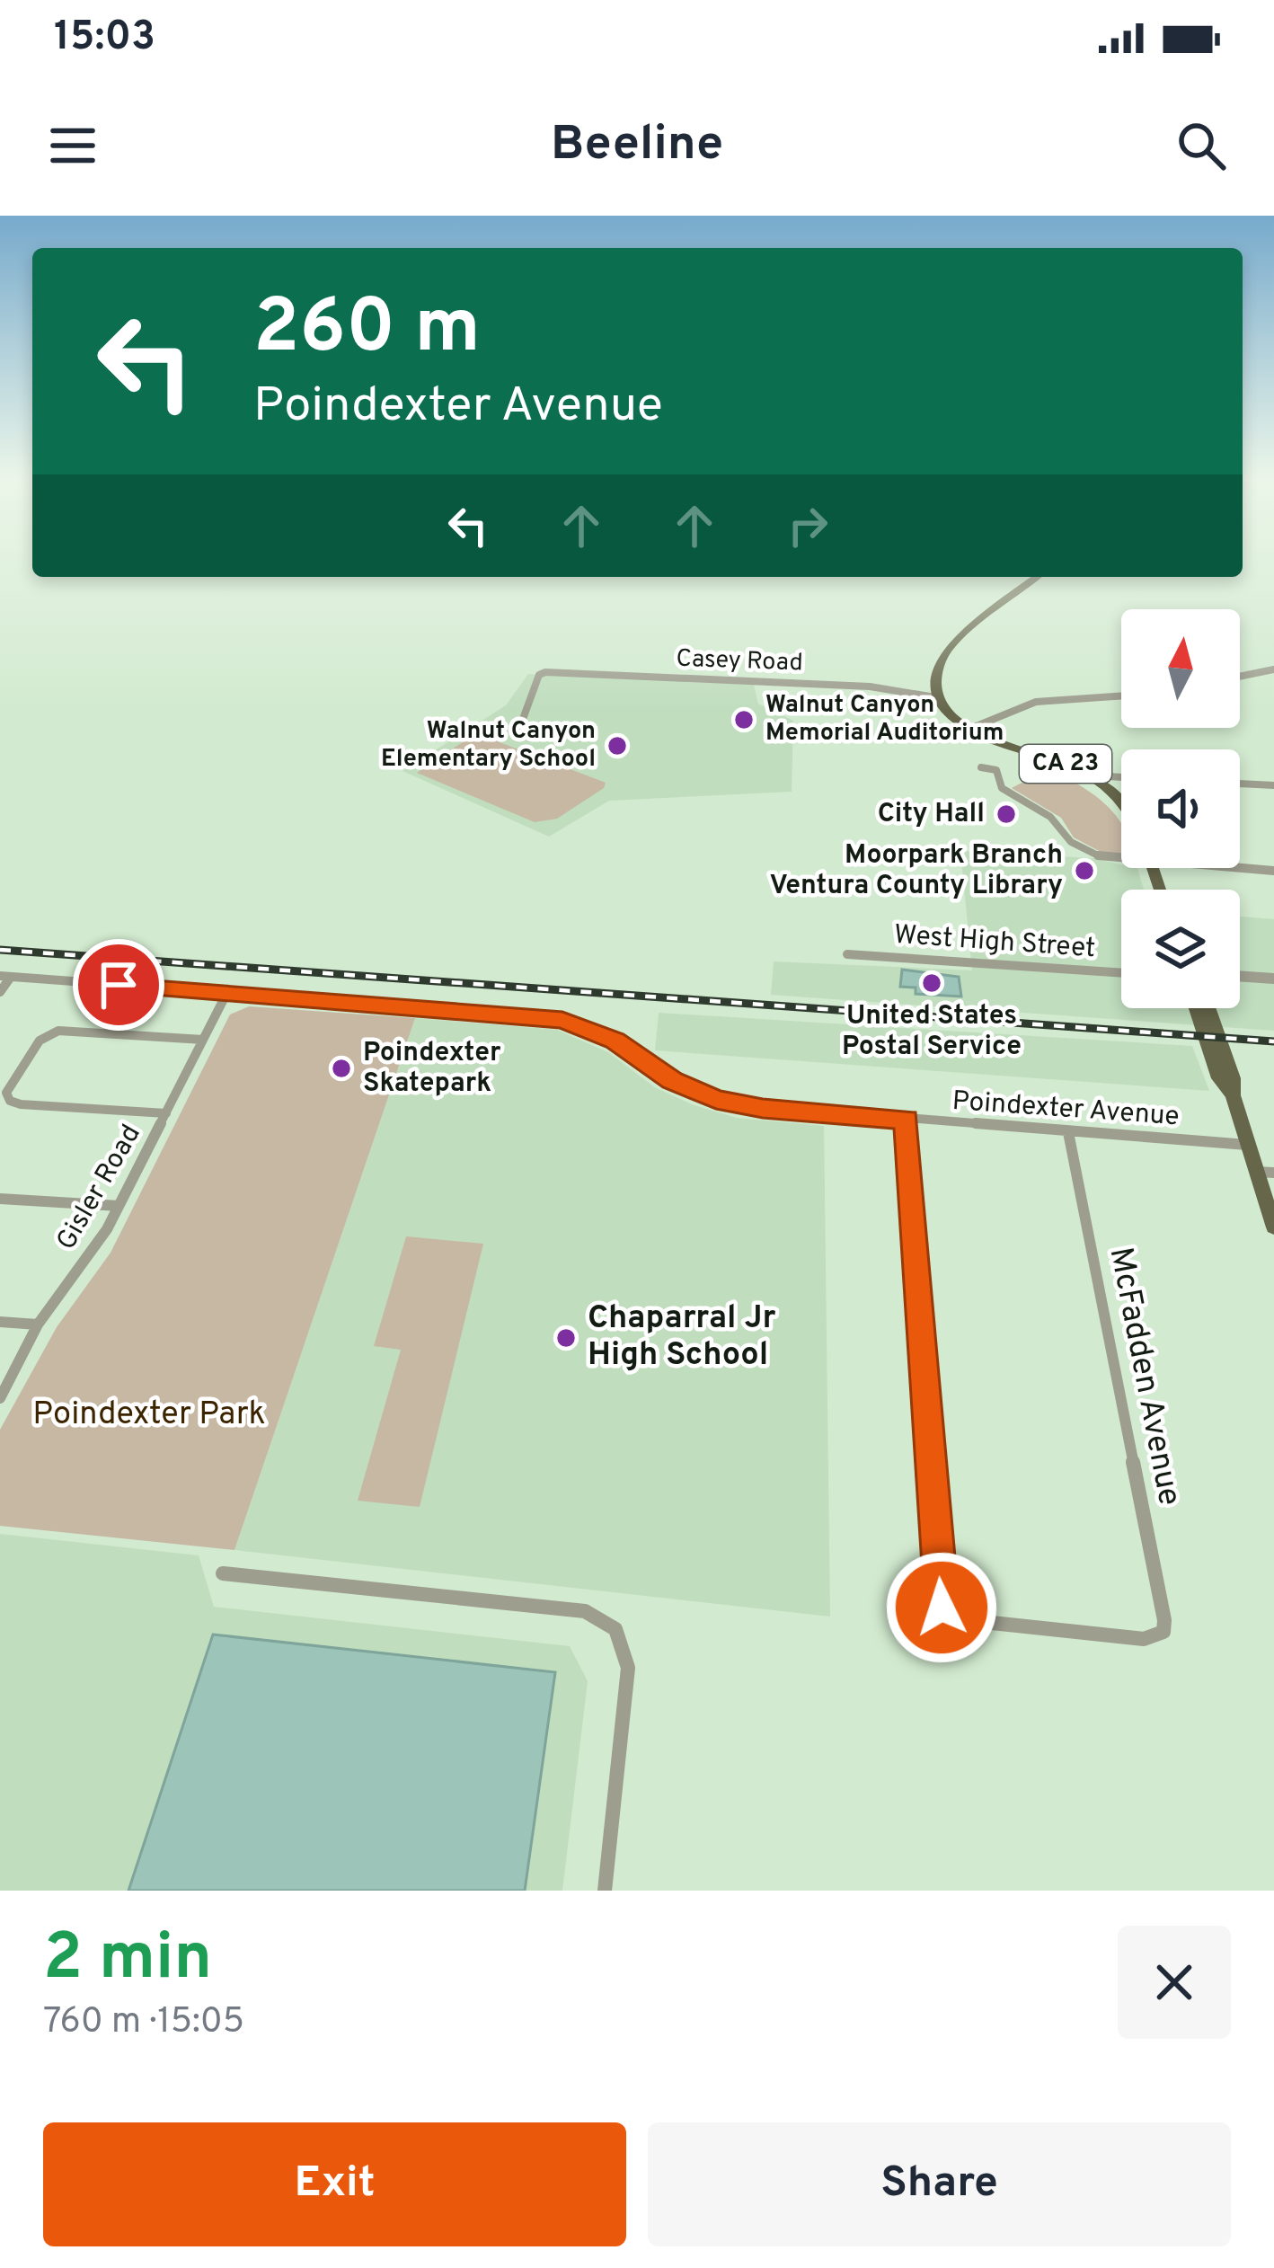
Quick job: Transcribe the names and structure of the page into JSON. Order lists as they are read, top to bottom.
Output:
{
  "streets": {
    "main road": ["CA 23"],
    "street": [
      "Casey Road",
      "West High Street",
      "Poindexter Avenue",
      "Gisler Road",
      "McFadden Avenue"
    ]
  },
  "crossings": [
    ["Casey Road", "CA 23"],
    ["Poindexter Avenue", "Gisler Road"],
    ["Poindexter Avenue", "McFadden Avenue"]
  ],
  "parks": ["Poindexter Park"],
  "places": [
    "Walnut Canyon Memorial Auditorium",
    "Walnut Canyon Elementary School",
    "City Hall",
    "Moorpark Branch Ventura County Library",
    "United States Postal Service",
    "Poindexter Skatepark",
    "Chaparral Jr High School"
  ],
  "north": "top",
  "page": {
    "status": "15:03",
    "header": "Beeline",
    "turn": ["260 m", "Poindexter Avenue"],
    "heading": ["2 min", "760 m · 15:05"],
    "buttons": ["Exit", "Share"]
  }
}
